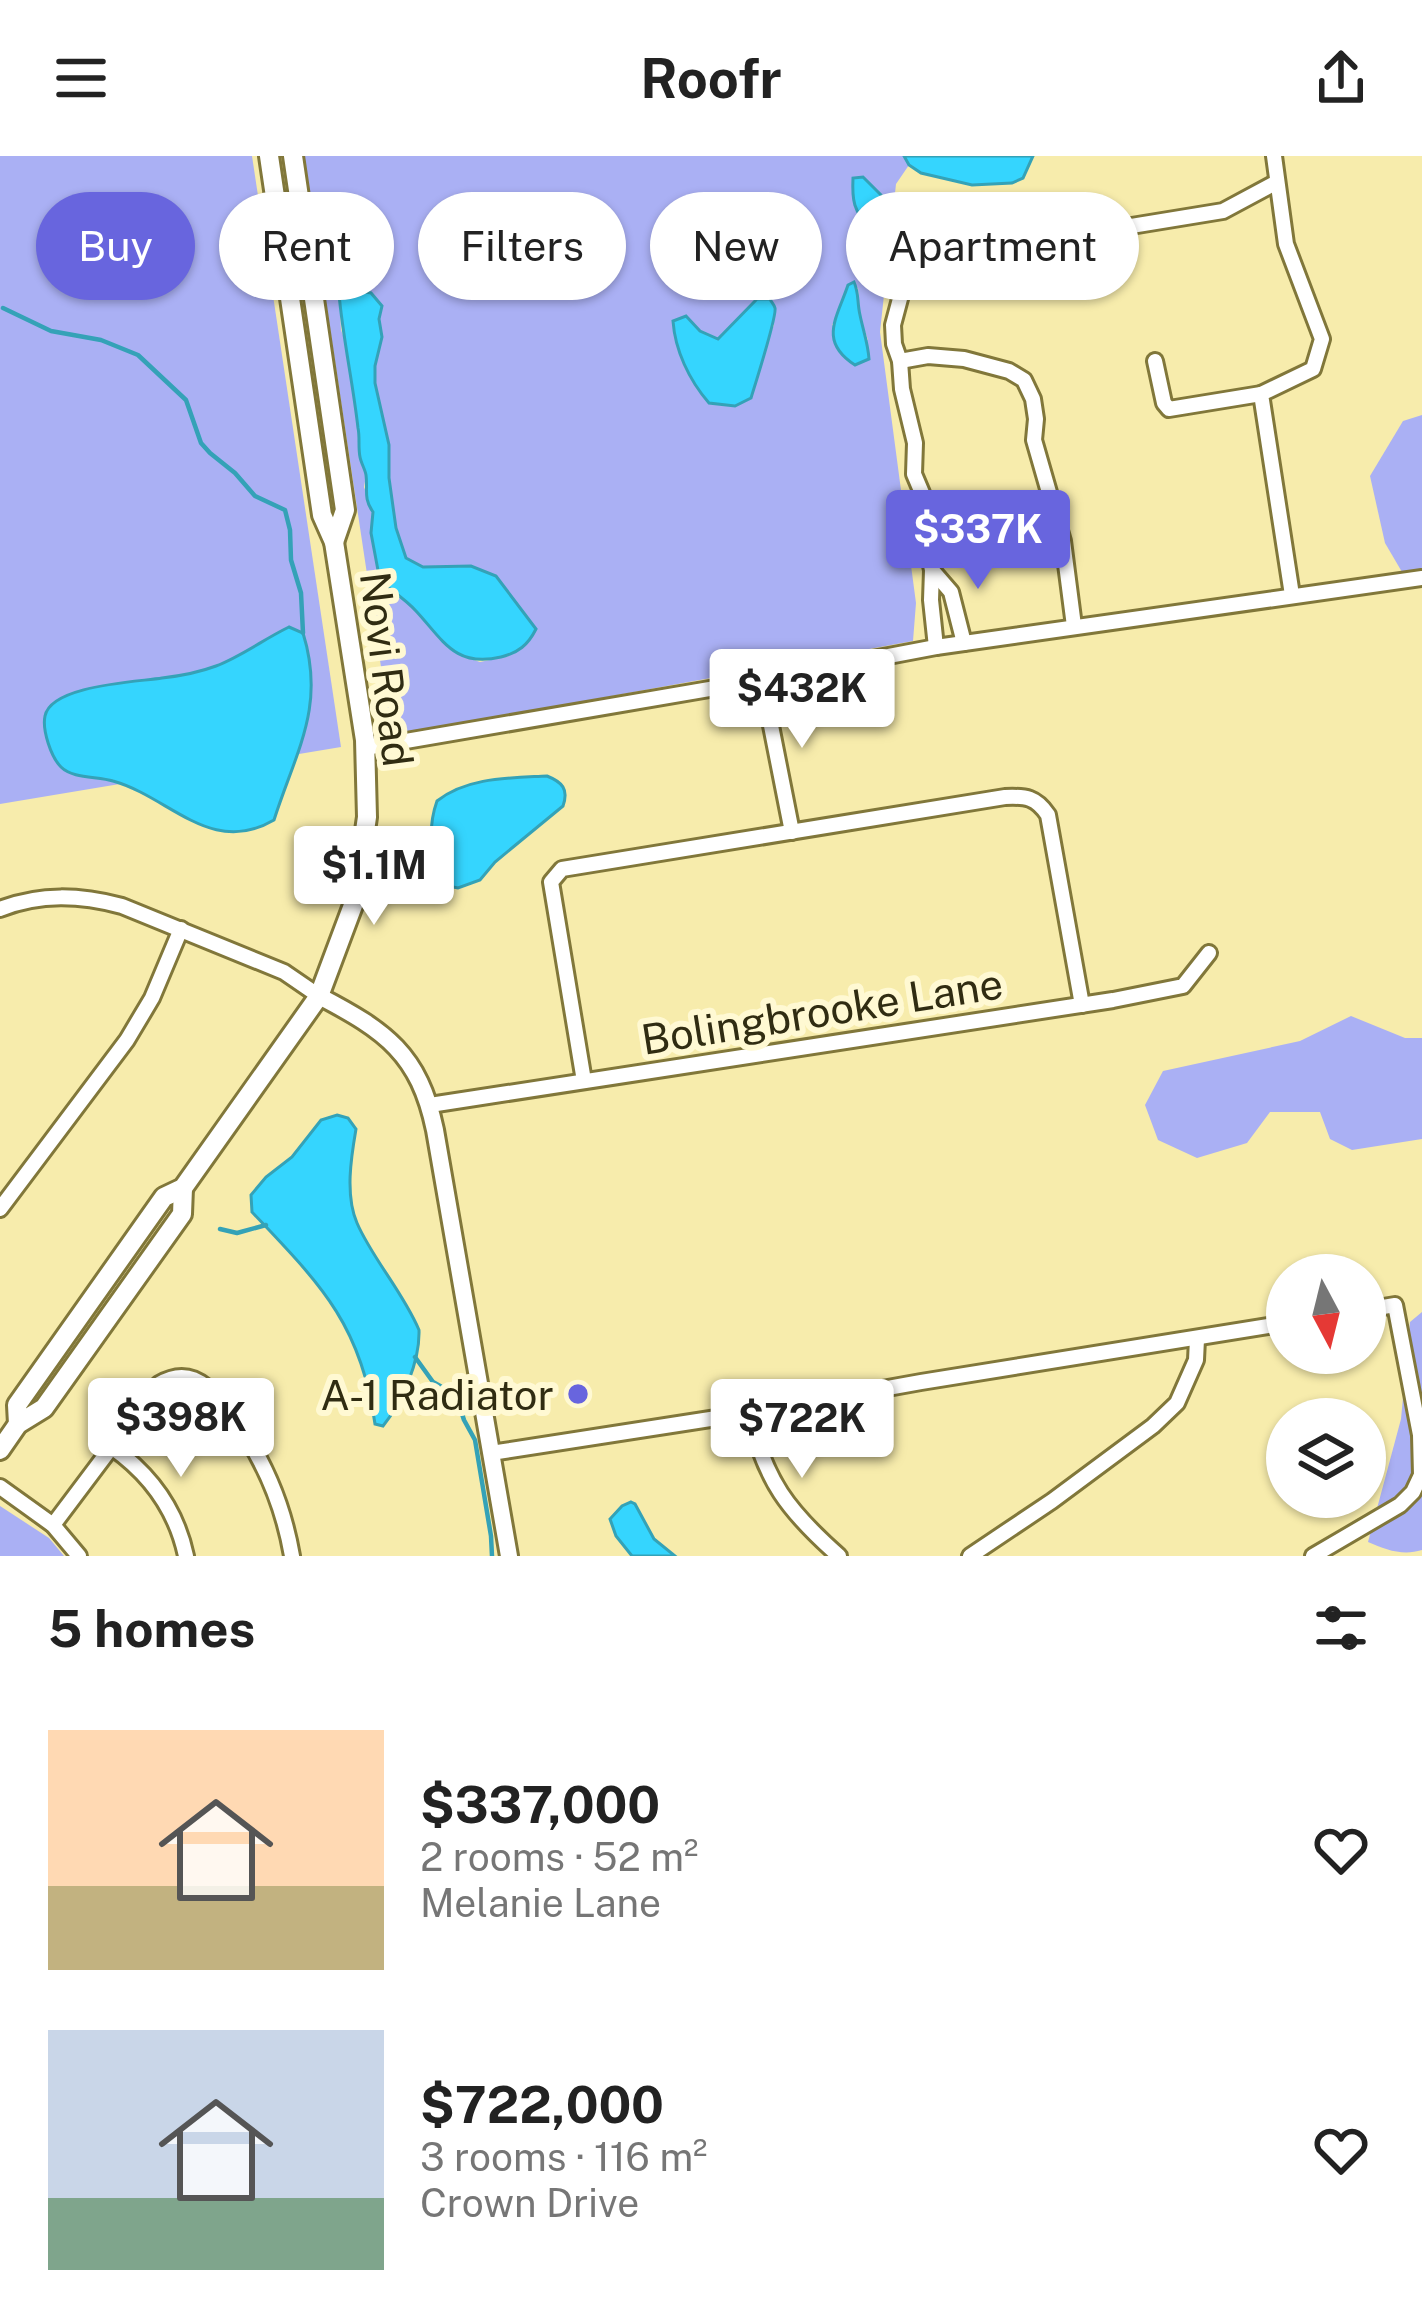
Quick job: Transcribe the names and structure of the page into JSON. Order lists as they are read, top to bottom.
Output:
{
  "streets": {
    "main road": ["Novi Road"],
    "street": ["Bolingbrooke Lane"]
  },
  "places": ["A-1 Radiator"],
  "north": "bottom",
  "page": {
    "header": "Roofr",
    "chip": [
      "Buy",
      "Rent",
      "Filters",
      "New",
      "Apartment"
    ],
    "price": [
      "$337K",
      "$432K",
      "$1.1M",
      "$398K",
      "$722K"
    ],
    "heading": "5 homes",
    "list": [
      {
        "name": "$337,000",
        "note": "2 rooms · 52 m² · Melanie Lane"
      },
      {
        "name": "$722,000",
        "note": "3 rooms · 116 m² · Crown Drive"
      }
    ]
  }
}
